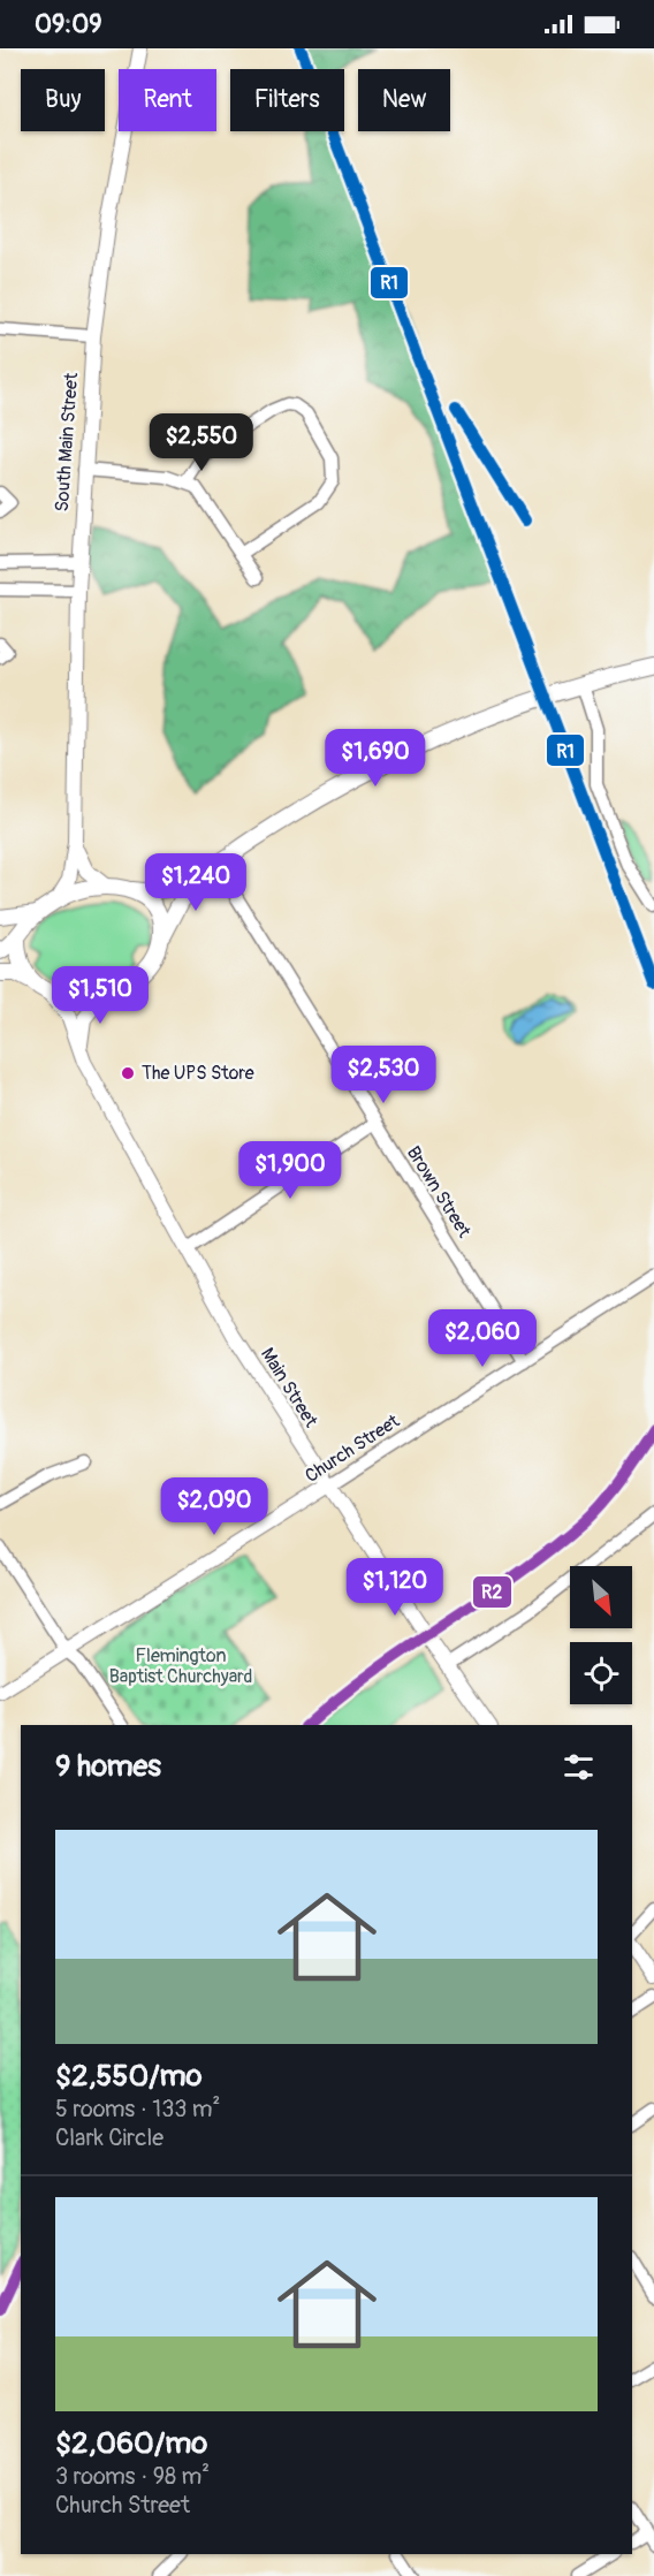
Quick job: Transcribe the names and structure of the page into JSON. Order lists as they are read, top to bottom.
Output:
{
  "streets": {
    "street": [
      "South Main Street",
      "Brown Street",
      "Main Street",
      "Church Street"
    ]
  },
  "crossings": [
    ["South Main Street", "Main Street"],
    ["Brown Street", "Church Street"],
    ["Main Street", "Church Street"]
  ],
  "parks": ["Flemington Baptist Churchyard"],
  "places": ["The UPS Store"],
  "lines": ["transit line R1", "transit line R2"],
  "north": "bottom right",
  "page": {
    "status": "09:09",
    "chip": [
      "Buy",
      "Rent",
      "Filters",
      "New"
    ],
    "price": [
      "$2,550",
      "$1,690",
      "$1,240",
      "$1,510",
      "$2,530",
      "$1,900",
      "$2,060",
      "$2,090",
      "$1,120"
    ],
    "heading": "9 homes",
    "list": [
      {
        "name": "$2,550/mo",
        "note": "5 rooms · 133 m² · Clark Circle"
      },
      {
        "name": "$2,060/mo",
        "note": "3 rooms · 98 m² · Church Street"
      }
    ]
  }
}
